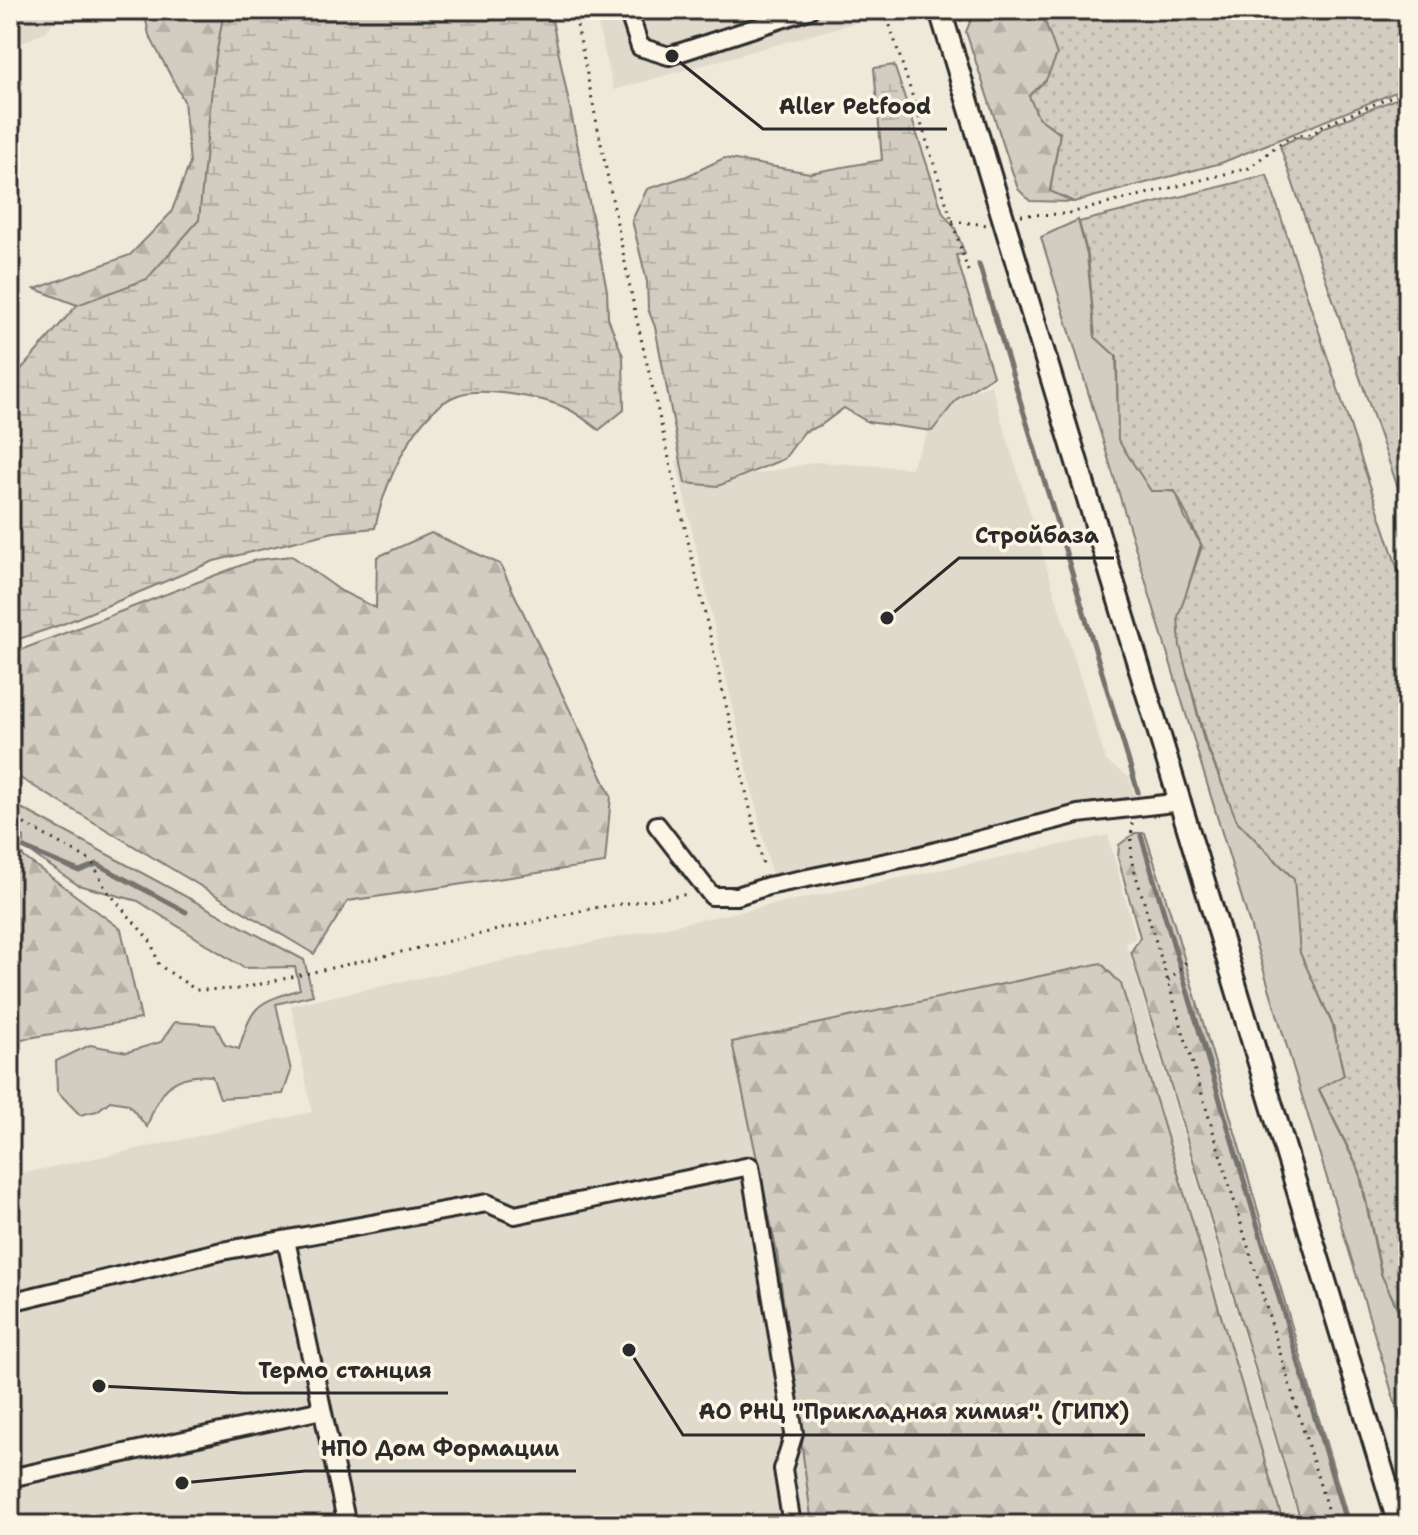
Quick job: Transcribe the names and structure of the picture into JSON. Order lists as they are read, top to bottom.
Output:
{
  "places": [
    "Aller Petfood",
    "Стройбаза",
    "АО РНЦ \"Прикладная химия\". (ГИПХ)",
    "Термо станция",
    "НПО Дом Формации"
  ]
}
